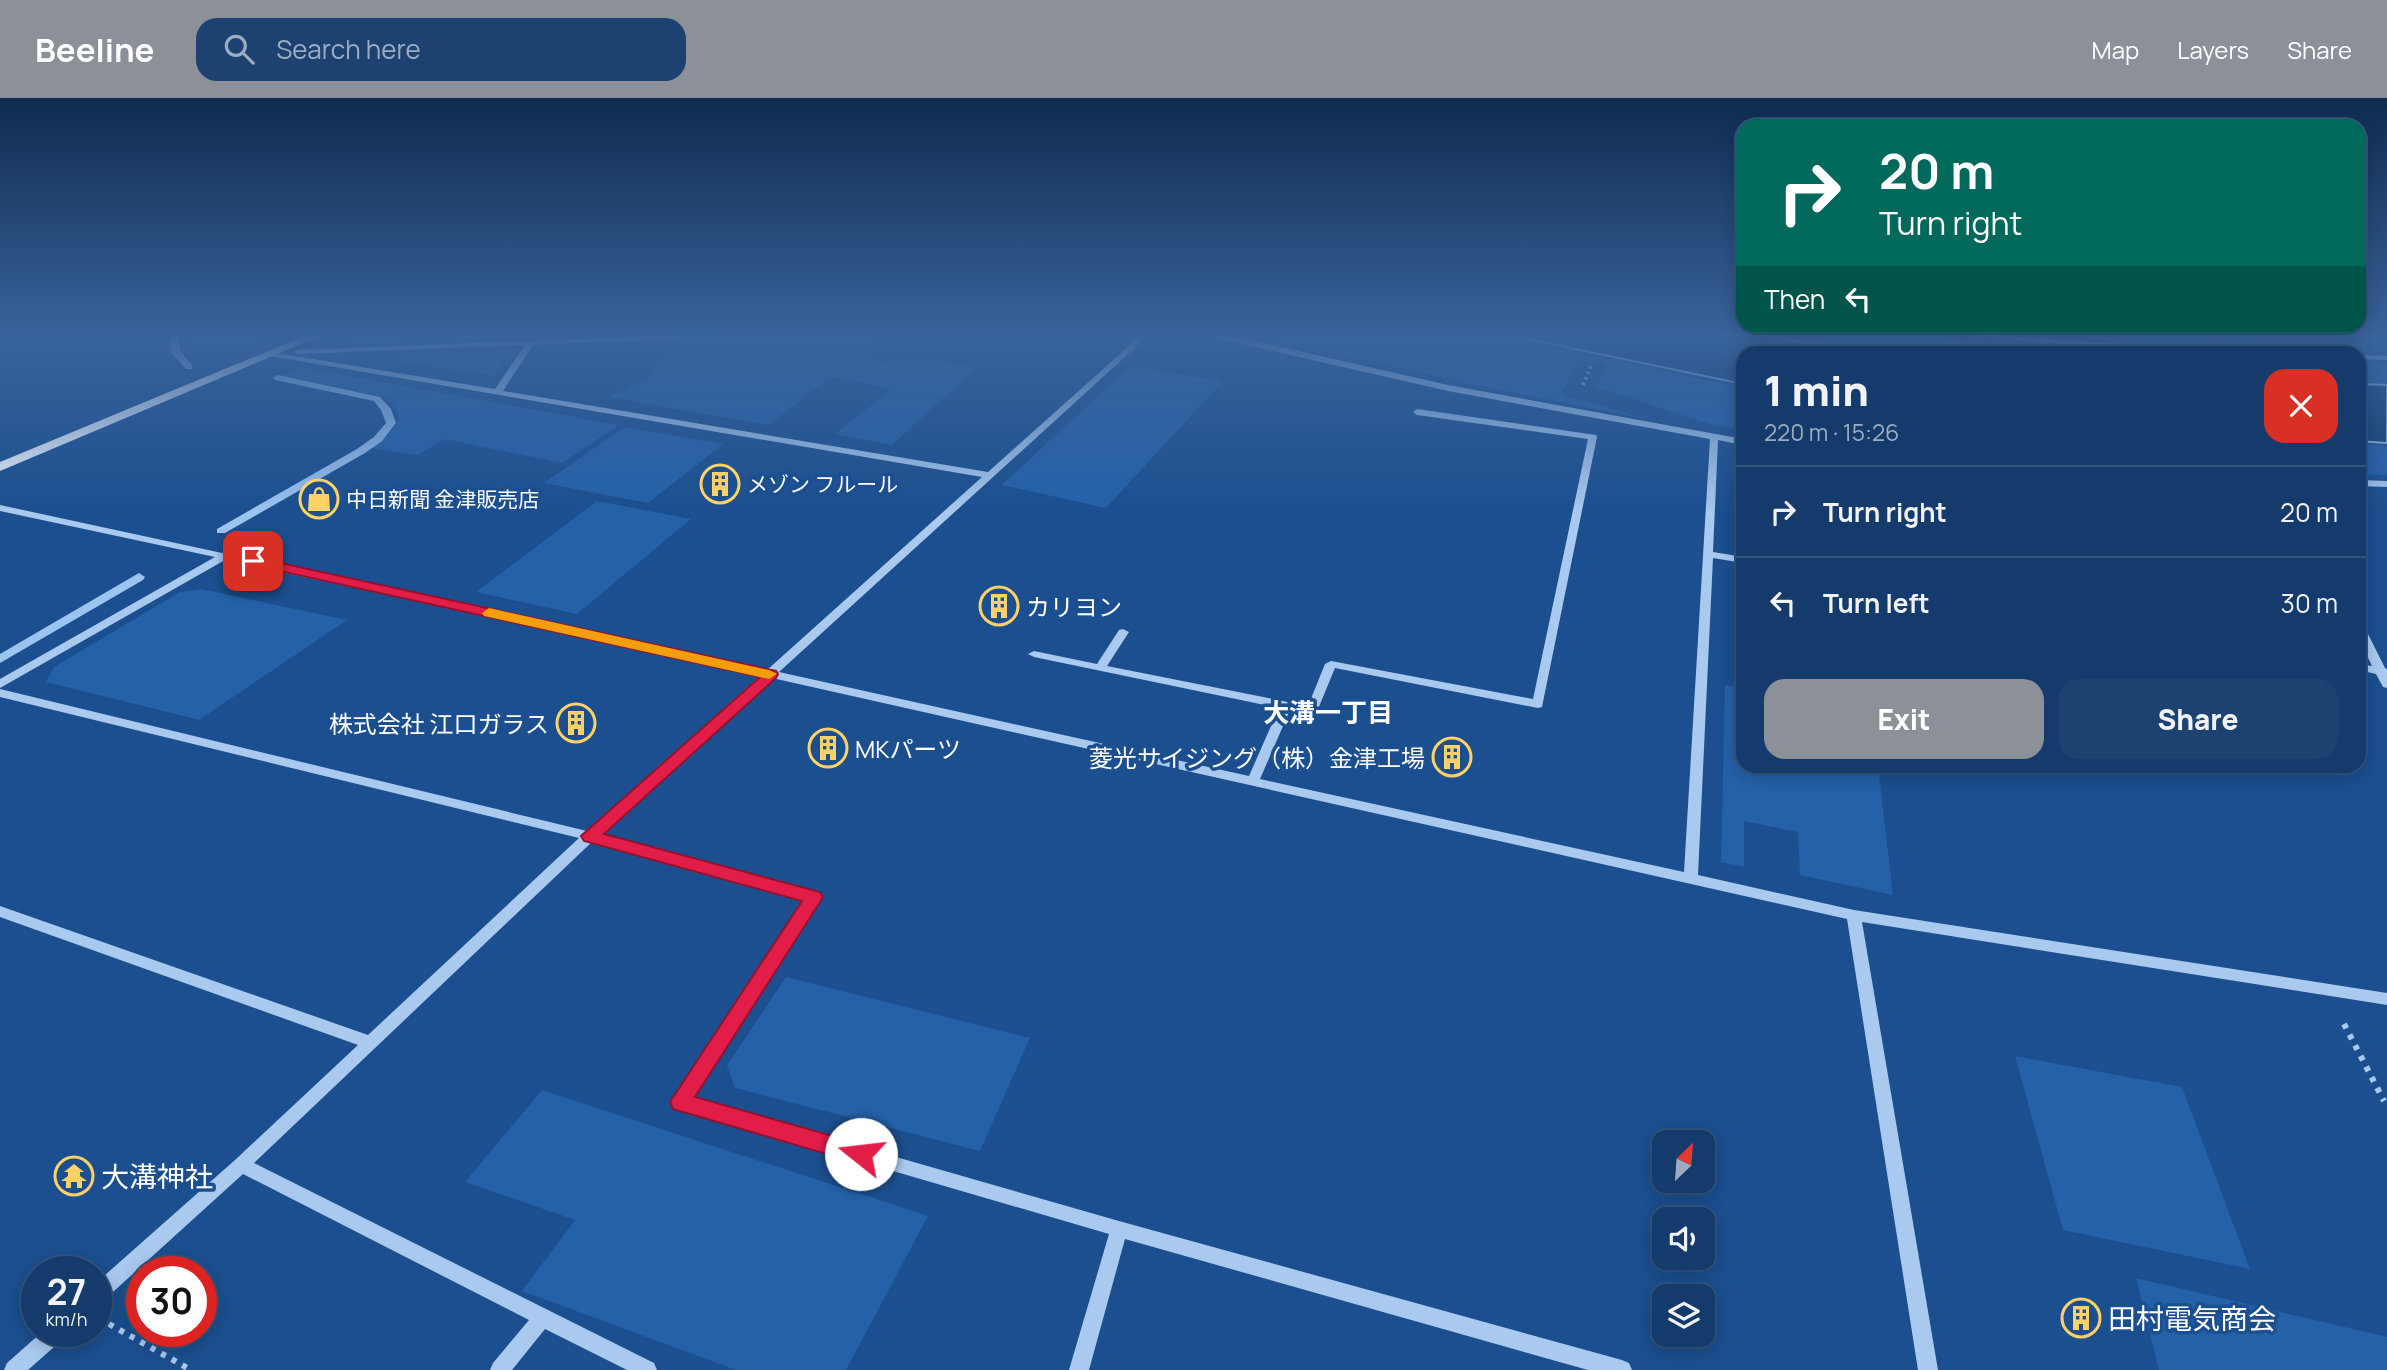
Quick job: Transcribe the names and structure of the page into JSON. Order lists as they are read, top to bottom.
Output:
{
  "districts": ["大溝一丁目"],
  "places": {
    "building": [
      "メゾン フルール",
      "カリヨン",
      "株式会社 江口ガラス",
      "MKパーツ",
      "菱光サイジング（株）金津工場",
      "田村電気商会"
    ],
    "shop": ["中日新聞 金津販売店"],
    "temple": ["大溝神社"]
  },
  "north": "top right",
  "page": {
    "header": "Beeline",
    "search": "Search here",
    "nav": ["Map", "Layers", "Share"],
    "turn": ["20 m", "Turn right"],
    "then": "Then",
    "heading": ["1 min", "220 m · 15:26"],
    "list": [
      {
        "name": "Turn right",
        "value": "20 m"
      },
      {
        "name": "Turn left",
        "value": "30 m"
      }
    ],
    "buttons": ["Exit", "Share"],
    "speed": "27 km/h",
    "limit": "30"
  }
}
